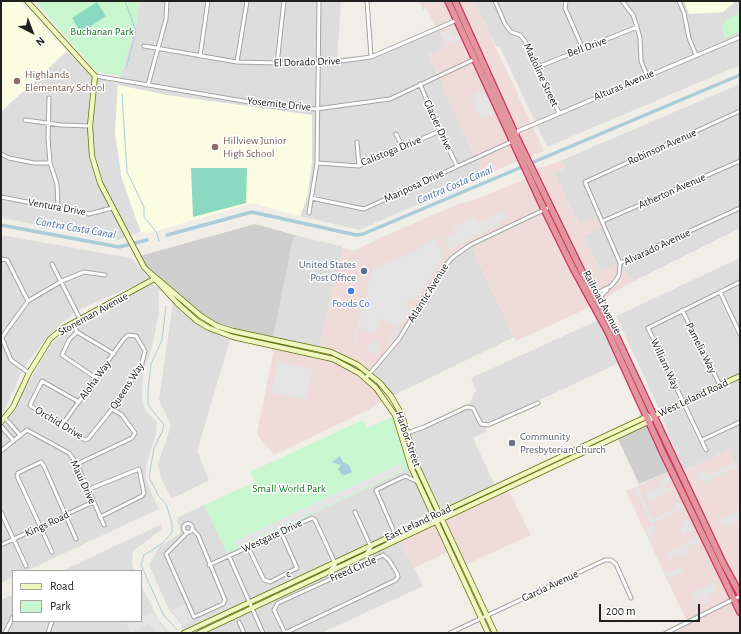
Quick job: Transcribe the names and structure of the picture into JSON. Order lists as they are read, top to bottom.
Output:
{
  "streets": {
    "highway": ["Railroad Avenue"],
    "street": [
      "Bell Drive",
      "El Dorado Drive",
      "Madoline Street",
      "Alturas Avenue",
      "Yosemite Drive",
      "Glacier Drive",
      "Robinson Avenue",
      "Calistoga Drive",
      "Mariposa Drive",
      "Atherton Avenue",
      "Ventura Drive",
      "Alvarado Avenue",
      "Atlantic Avenue",
      "Stoneman Avenue",
      "Pamelia Way",
      "William Way",
      "Aloha Way",
      "Queens Way",
      "West Leland Road",
      "Orchid Drive",
      "Harbor Street",
      "Maui Drive",
      "East Leland Road",
      "Kings Road",
      "Westgate Drive",
      "Freed Circle",
      "c",
      "Garcia Avenue"
    ]
  },
  "crossings": [
    ["Bell Drive", "Madoline Street"],
    ["El Dorado Drive", "Railroad Avenue"],
    ["Madoline Street", "Alturas Avenue"],
    ["Alturas Avenue", "Mariposa Drive"],
    ["Alturas Avenue", "Railroad Avenue"],
    ["Yosemite Drive", "Glacier Drive"],
    ["Yosemite Drive", "Railroad Avenue"],
    ["Yosemite Drive", "Harbor Street"],
    ["Glacier Drive", "Calistoga Drive"],
    ["Glacier Drive", "Mariposa Drive"],
    ["Robinson Avenue", "Atherton Avenue"],
    ["Mariposa Drive", "Railroad Avenue"],
    ["Ventura Drive", "Harbor Street"],
    ["Alvarado Avenue", "Railroad Avenue"],
    ["Atlantic Avenue", "Railroad Avenue"],
    ["Atlantic Avenue", "Harbor Street"],
    ["Railroad Avenue", "West Leland Road"],
    ["Railroad Avenue", "East Leland Road"],
    ["Stoneman Avenue", "Harbor Street"],
    ["Pamelia Way", "William Way"],
    ["Pamelia Way", "West Leland Road"],
    ["William Way", "West Leland Road"],
    ["Aloha Way", "Queens Way"],
    ["Aloha Way", "Orchid Drive"],
    ["Queens Way", "Orchid Drive"],
    ["West Leland Road", "East Leland Road"],
    ["Harbor Street", "East Leland Road"],
    ["Harbor Street", "Garcia Avenue"],
    ["Maui Drive", "Kings Road"],
    ["East Leland Road", "Westgate Drive"],
    ["Westgate Drive", "c"]
  ],
  "water": ["Contra Costa Canal"],
  "parks": ["Buchanan Park", "Small World Park"],
  "places": [
    "Highlands Elementary School",
    "Hillview Junior High School",
    "United States Post Office",
    "Foods Co",
    "Community Presbyterian Church"
  ],
  "legend": ["Road", "Park"],
  "scale_bar": "200 m",
  "north": "bottom right"
}
